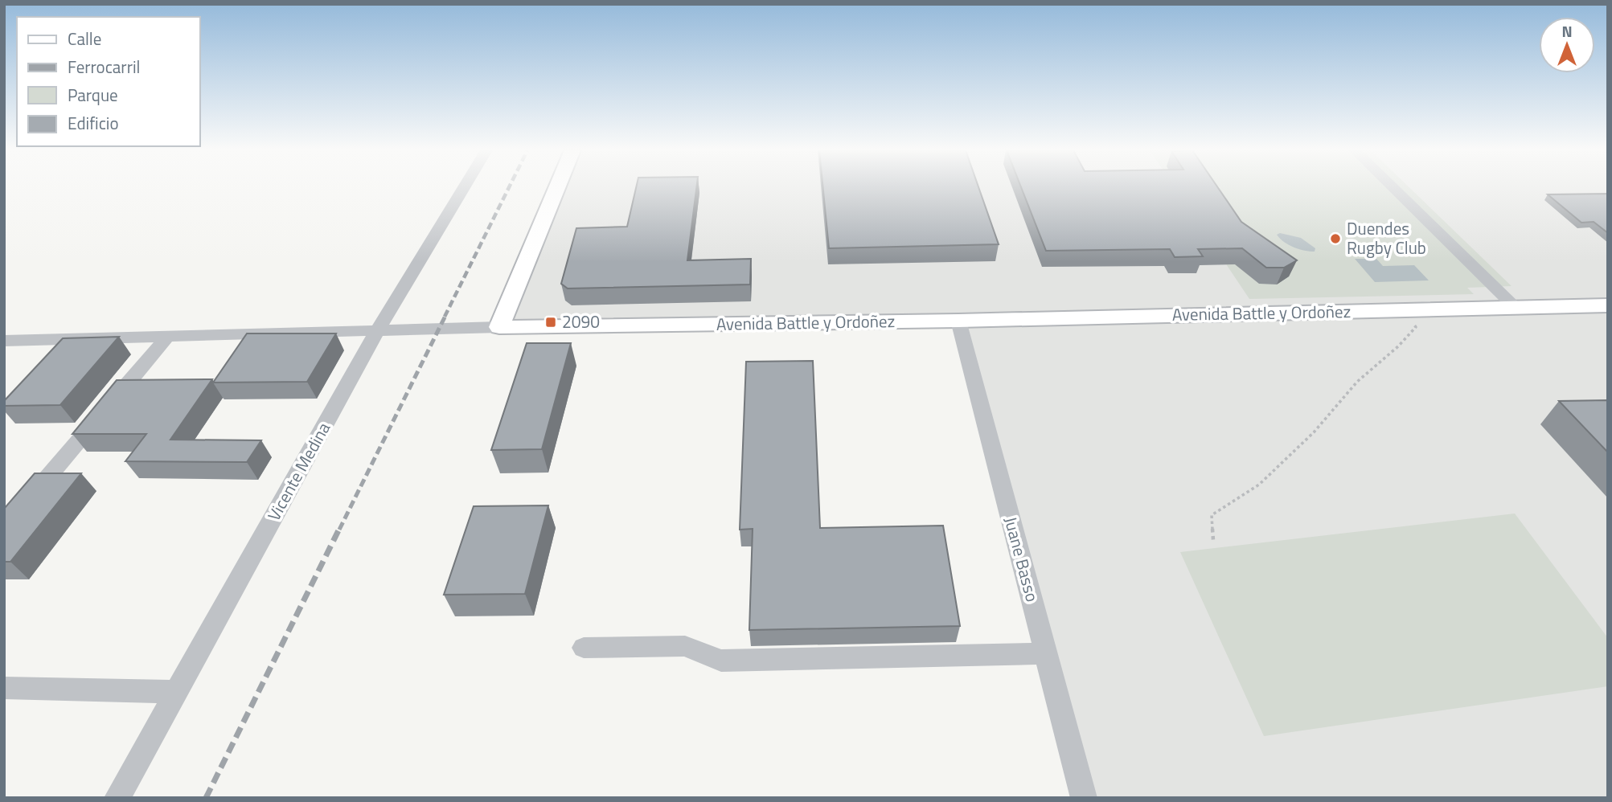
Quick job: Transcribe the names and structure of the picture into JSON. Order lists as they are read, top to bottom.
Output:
{
  "streets": {
    "main road": ["Avenida Battle y Ordoñez"],
    "street": ["Vicente Medina", "Juane Basso"]
  },
  "crossings": [
    ["Avenida Battle y Ordoñez", "Vicente Medina"],
    ["Avenida Battle y Ordoñez", "Juane Basso"]
  ],
  "places": {
    "other": ["Duendes Rugby Club"],
    "transit": ["2090"]
  },
  "legend": [
    "Calle",
    "Ferrocarril",
    "Parque",
    "Edificio"
  ],
  "north": "top"
}
